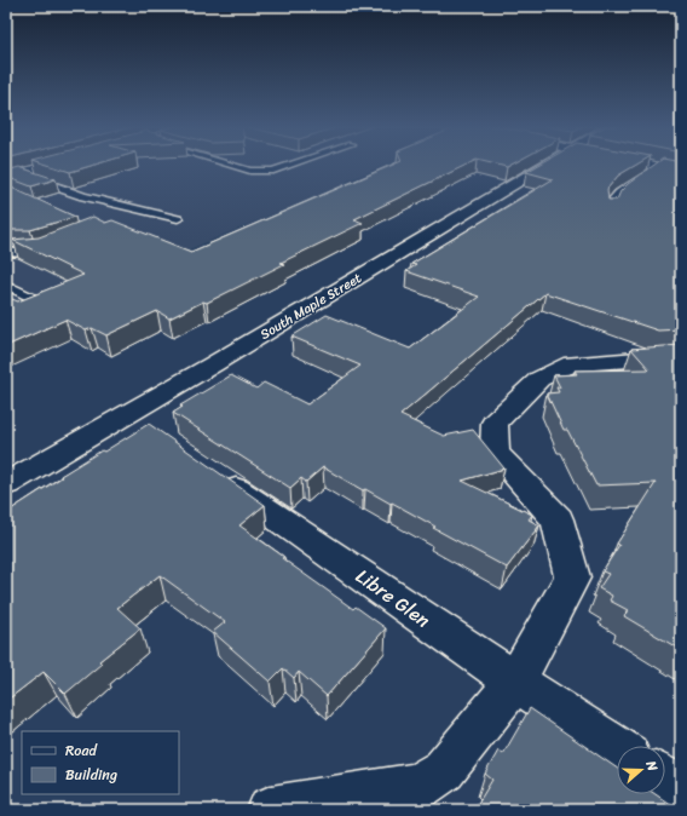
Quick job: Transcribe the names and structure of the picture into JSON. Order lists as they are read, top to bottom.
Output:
{
  "streets": {
    "street": ["South Maple Street", "Libre Glen"]
  },
  "legend": ["Road", "Building"],
  "north": "right"
}
